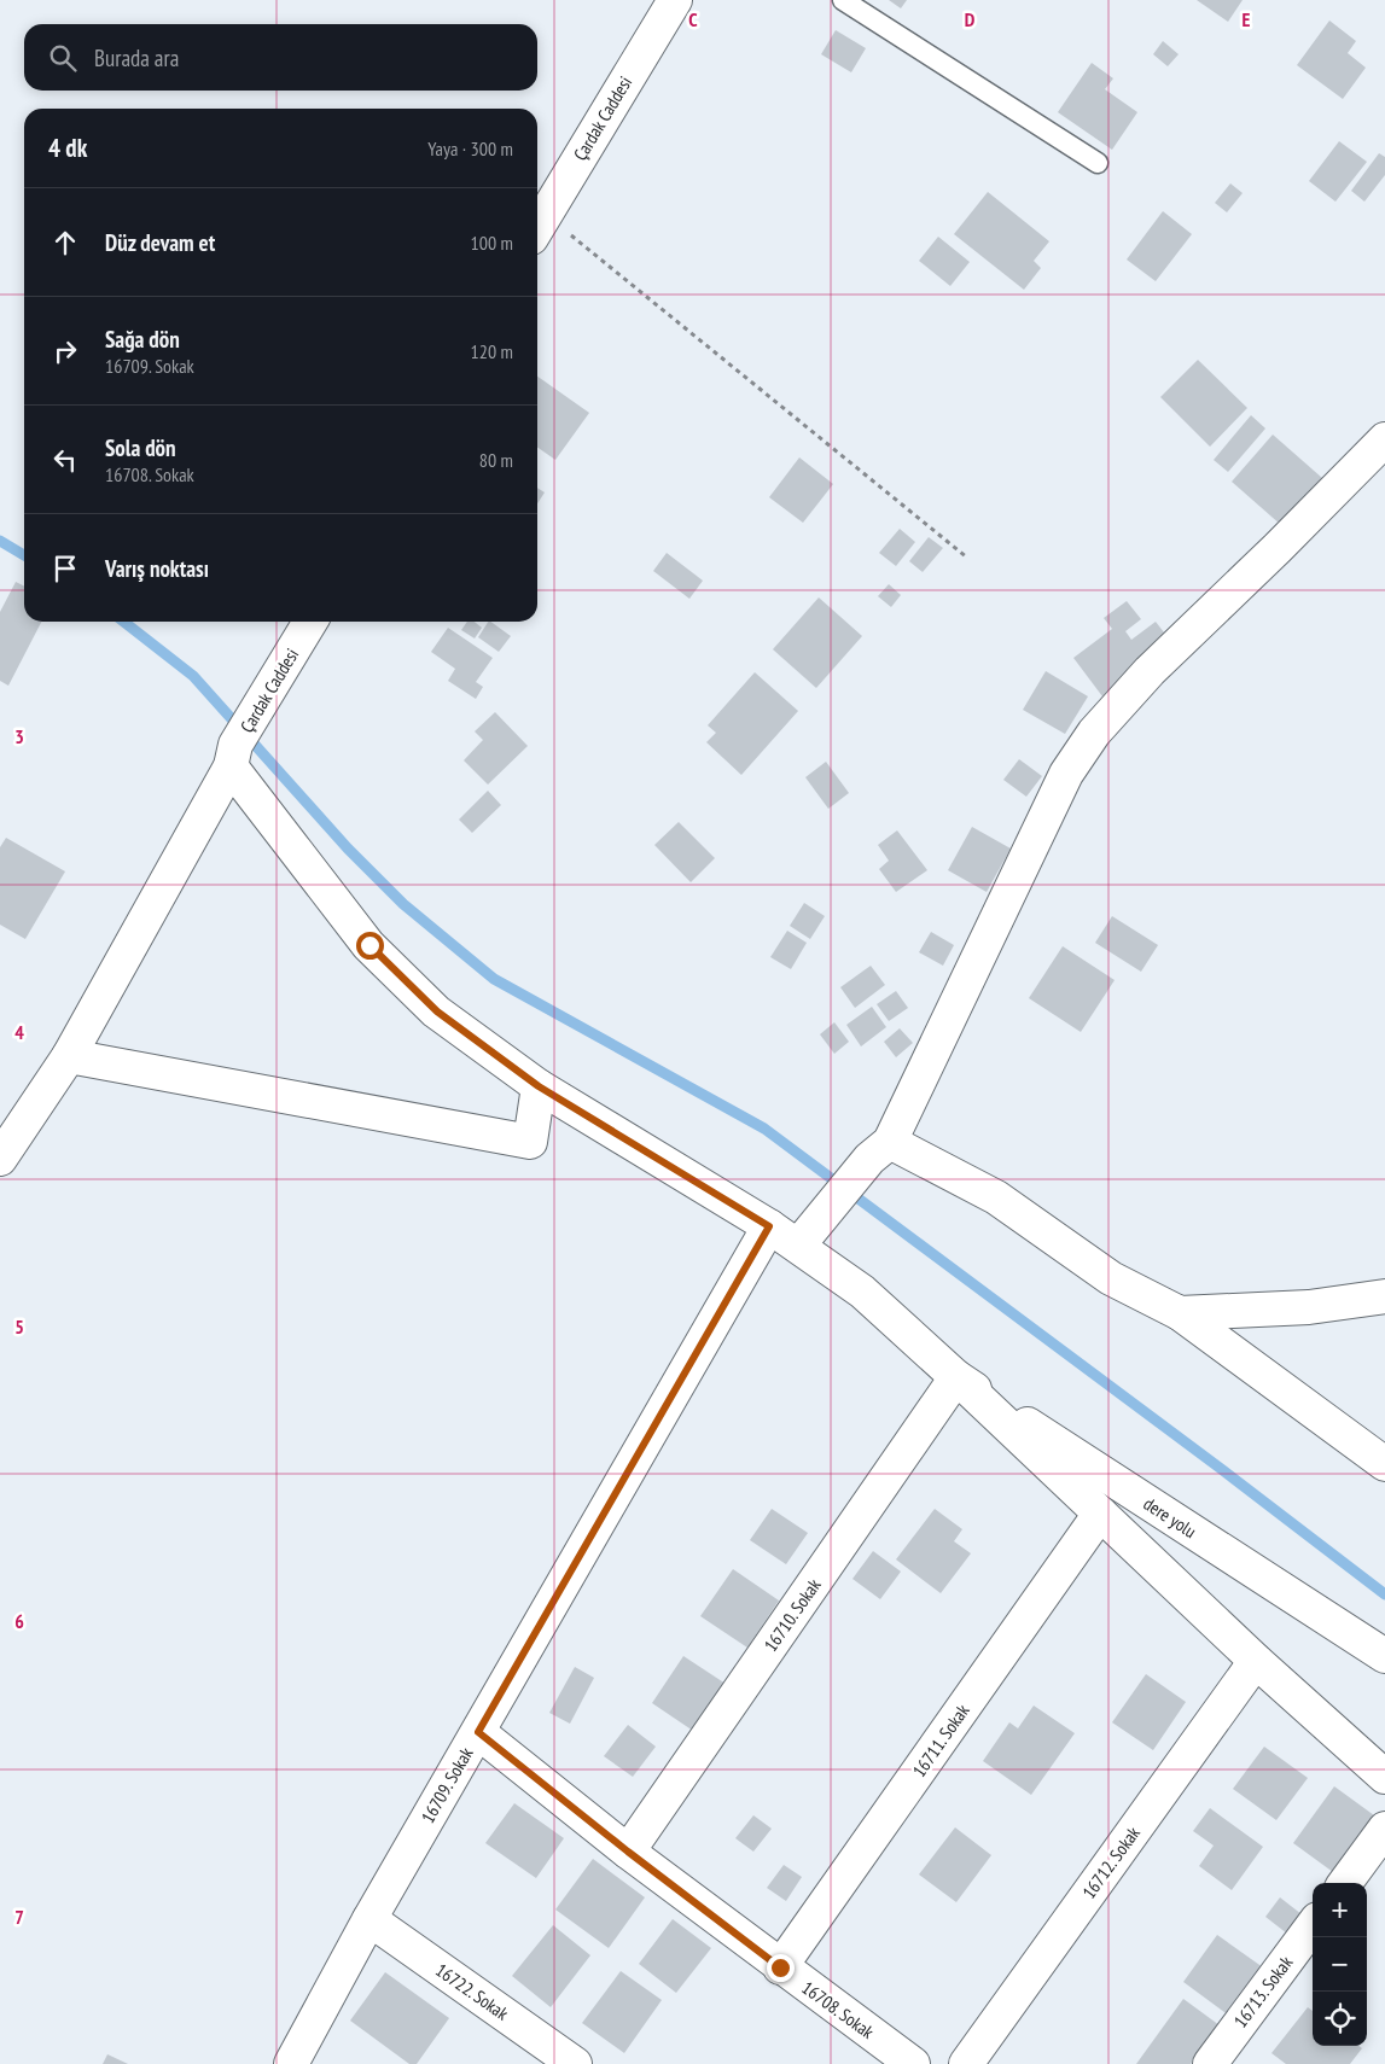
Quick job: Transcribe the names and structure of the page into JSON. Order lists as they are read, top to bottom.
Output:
{
  "streets": {
    "street": [
      "Çardak Caddesi",
      "dere yolu",
      "16710. Sokak",
      "16711. Sokak",
      "16709. Sokak",
      "16712. Sokak",
      "16722. Sokak",
      "16713. Sokak",
      "16708. Sokak"
    ]
  },
  "crossings": [
    ["dere yolu", "16710. Sokak"],
    ["16710. Sokak", "16708. Sokak"],
    ["16711. Sokak", "16708. Sokak"],
    ["16709. Sokak", "16722. Sokak"],
    ["16709. Sokak", "16708. Sokak"]
  ],
  "page": {
    "search": "Burada ara",
    "heading": ["4 dk", "Yaya · 300 m"],
    "list": [
      ["Düz devam et", "100 m"],
      ["Sağa dön", "16709. Sokak", "120 m"],
      ["Sola dön", "16708. Sokak", "80 m"],
      "Varış noktası"
    ],
    "map_buttons": ["+", "−"]
  },
  "grid": {
    "columns": ["C", "D", "E"],
    "rows": [
      "3",
      "4",
      "5",
      "6",
      "7"
    ]
  }
}
